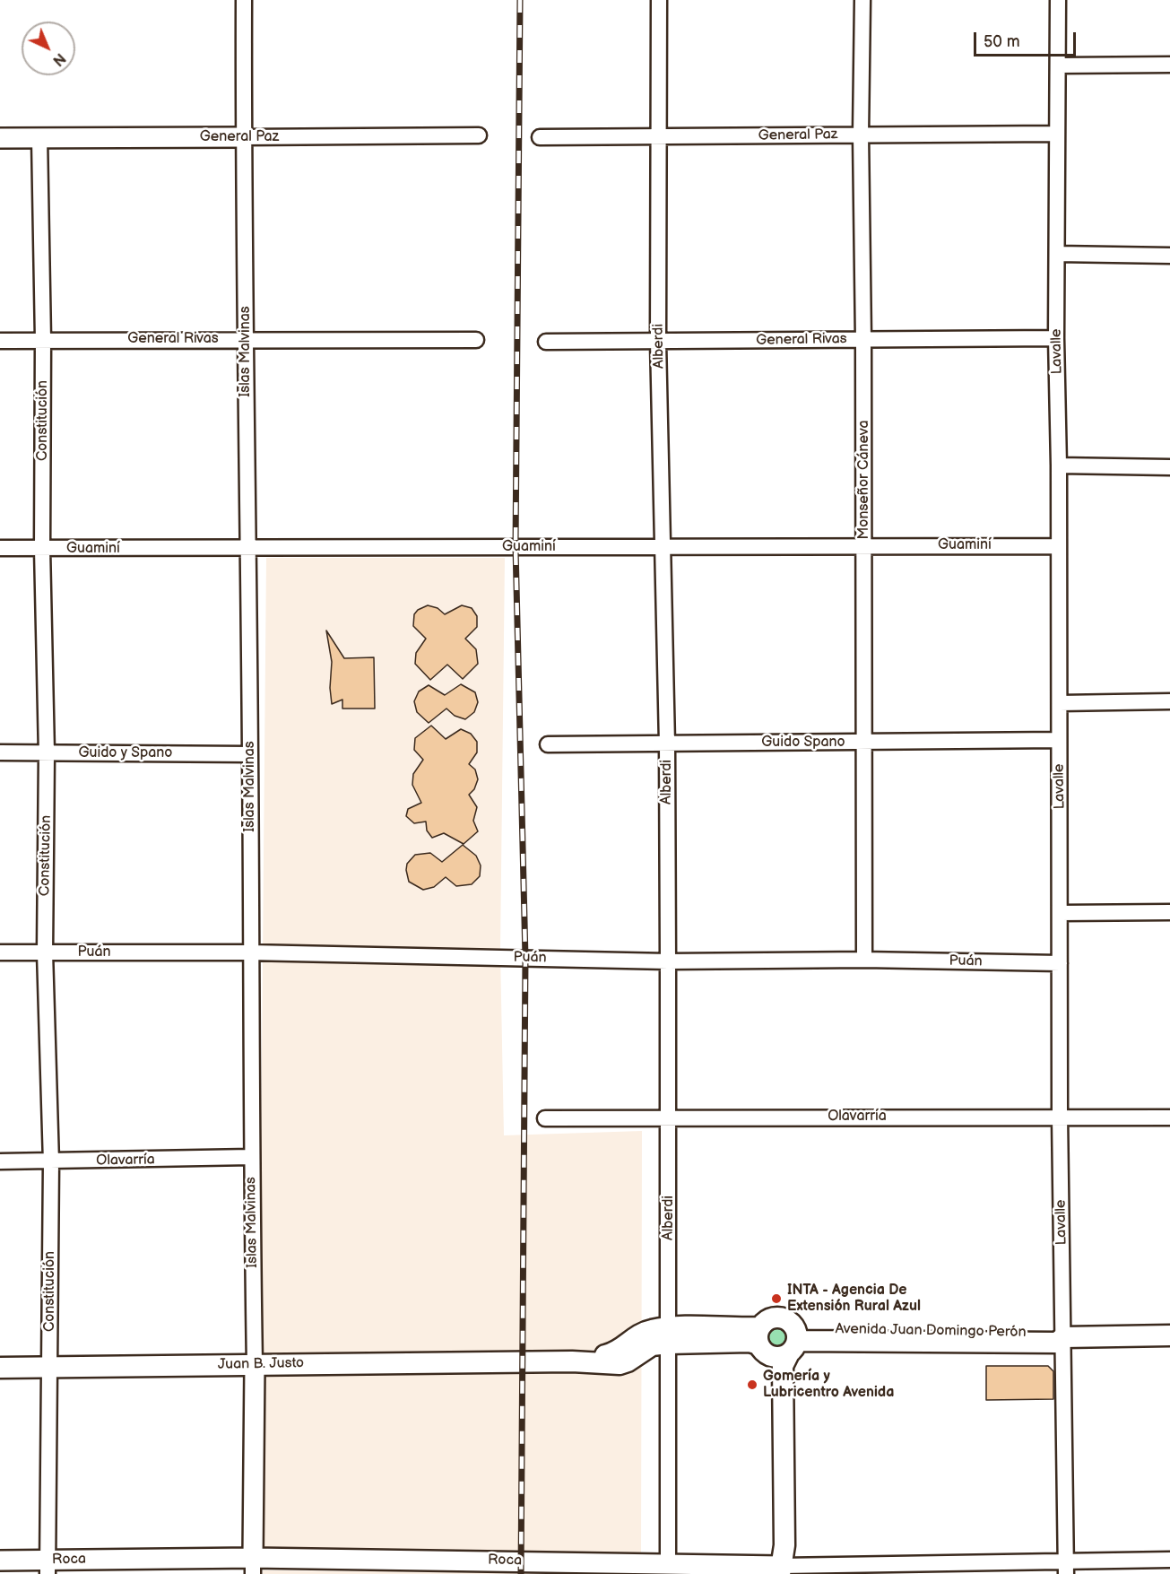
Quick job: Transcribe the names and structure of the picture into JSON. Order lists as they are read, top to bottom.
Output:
{
  "streets": {
    "main road": ["Avenida Juan Domingo Perón", "Juan B. Justo"],
    "street": [
      "General Paz",
      "General Rivas",
      "Alberdi",
      "Islas Malvinas",
      "Lavalle",
      "Constitución",
      "Monseñor Cáneva",
      "Guaminí",
      "Guido Spano",
      "Guido y Spano",
      "Puán",
      "Olavarría",
      "Roca"
    ]
  },
  "crossings": [
    ["General Paz", "Alberdi"],
    ["General Paz", "Islas Malvinas"],
    ["General Paz", "Lavalle"],
    ["General Paz", "Constitución"],
    ["General Paz", "Monseñor Cáneva"],
    ["General Rivas", "Alberdi"],
    ["General Rivas", "Islas Malvinas"],
    ["General Rivas", "Lavalle"],
    ["General Rivas", "Constitución"],
    ["General Rivas", "Monseñor Cáneva"],
    ["Alberdi", "Guaminí"],
    ["Alberdi", "Guido Spano"],
    ["Alberdi", "Puán"],
    ["Alberdi", "Olavarría"],
    ["Alberdi", "Avenida Juan Domingo Perón"],
    ["Alberdi", "Roca"],
    ["Islas Malvinas", "Guaminí"],
    ["Islas Malvinas", "Guido y Spano"],
    ["Islas Malvinas", "Puán"],
    ["Islas Malvinas", "Olavarría"],
    ["Islas Malvinas", "Juan B. Justo"],
    ["Islas Malvinas", "Roca"],
    ["Lavalle", "Guaminí"],
    ["Lavalle", "Guido Spano"],
    ["Lavalle", "Puán"],
    ["Lavalle", "Olavarría"],
    ["Lavalle", "Avenida Juan Domingo Perón"],
    ["Lavalle", "Roca"],
    ["Constitución", "Guaminí"],
    ["Constitución", "Guido y Spano"],
    ["Constitución", "Puán"],
    ["Constitución", "Olavarría"],
    ["Constitución", "Juan B. Justo"],
    ["Constitución", "Roca"],
    ["Monseñor Cáneva", "Guaminí"],
    ["Monseñor Cáneva", "Guido Spano"],
    ["Monseñor Cáneva", "Puán"],
    ["Avenida Juan Domingo Perón", "Juan B. Justo"]
  ],
  "places": ["INTA - Agencia De Extensión Rural Azul", "Gomería y Lubricentro Avenida"],
  "scale_bar": "50 m",
  "north": "bottom right"
}
